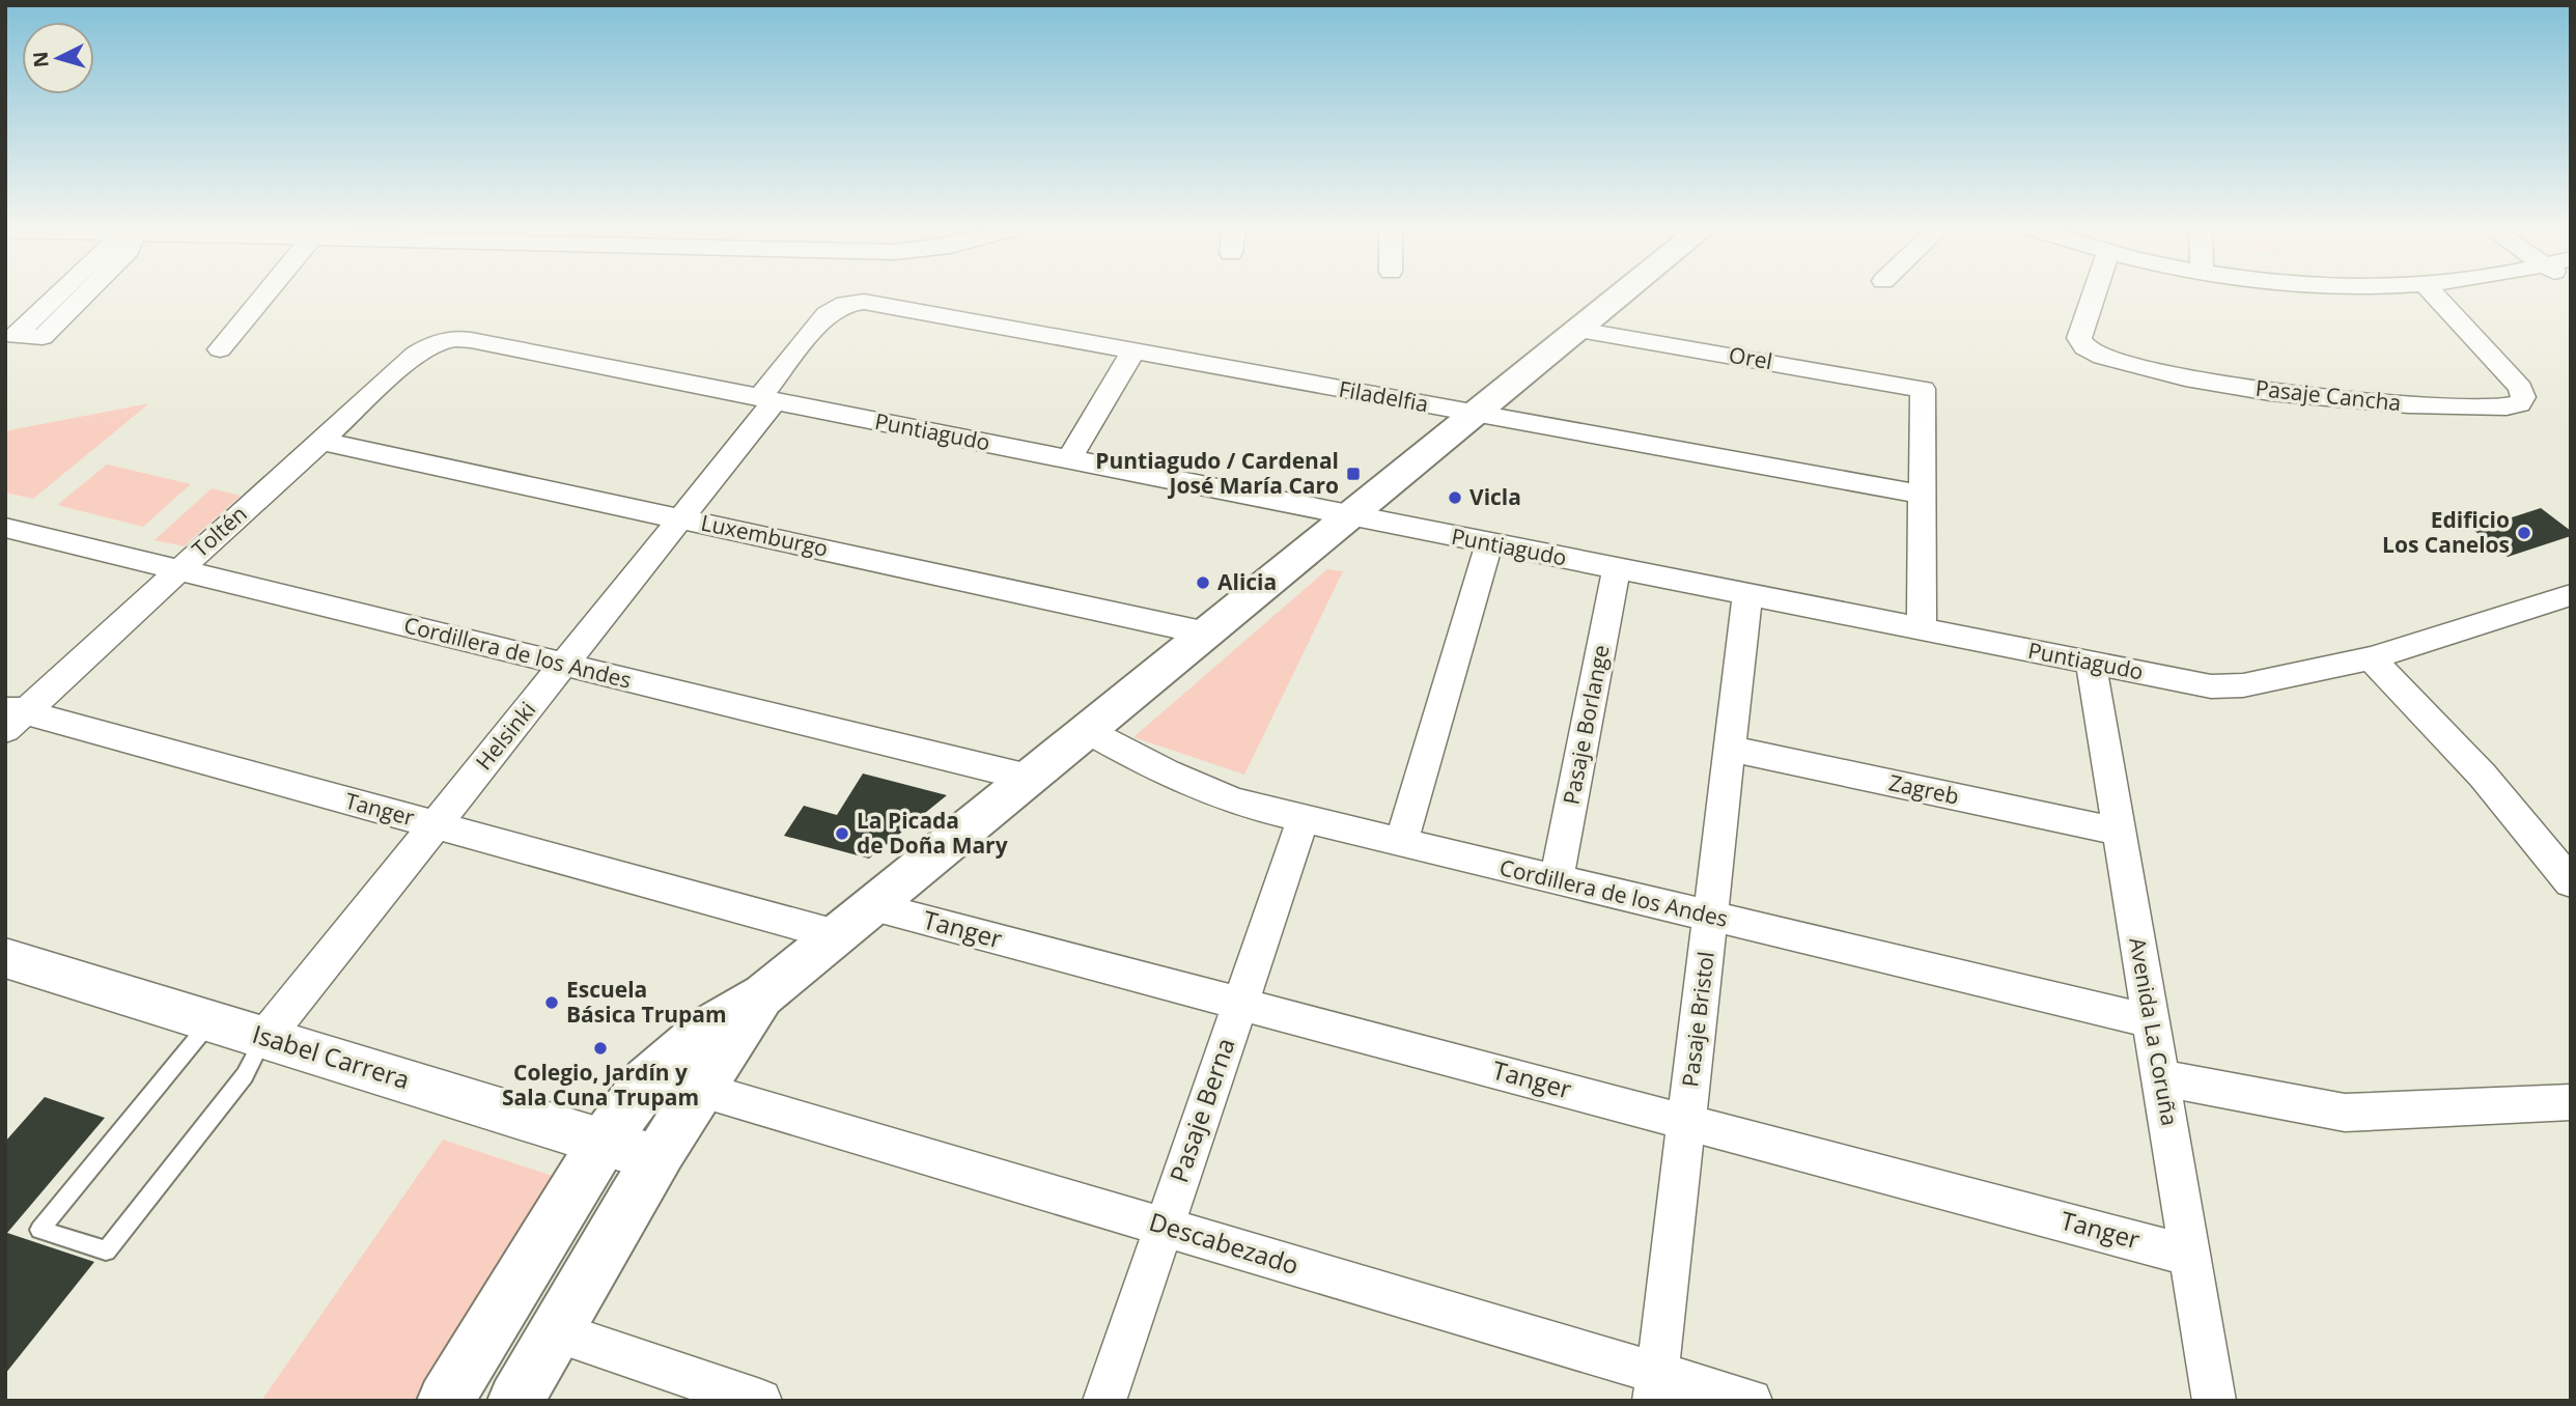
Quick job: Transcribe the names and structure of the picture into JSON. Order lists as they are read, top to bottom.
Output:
{
  "streets": {
    "street": [
      "Orel",
      "Pasaje Cancha",
      "Filadelfia",
      "Puntiagudo",
      "Toltén",
      "Luxemburgo",
      "Cordillera de los Andes",
      "Pasaje Borlange",
      "Helsinki",
      "Zagreb",
      "Tanger",
      "Pasaje Bristol",
      "Avenida La Coruña",
      "Isabel Carrera",
      "Pasaje Berna",
      "Descabezado"
    ]
  },
  "crossings": [
    ["Orel", "Filadelfia"],
    ["Filadelfia", "Helsinki"],
    ["Puntiagudo", "Toltén"],
    ["Puntiagudo", "Pasaje Borlange"],
    ["Puntiagudo", "Helsinki"],
    ["Puntiagudo", "Pasaje Bristol"],
    ["Puntiagudo", "Avenida La Coruña"],
    ["Toltén", "Luxemburgo"],
    ["Toltén", "Cordillera de los Andes"],
    ["Toltén", "Tanger"],
    ["Luxemburgo", "Helsinki"],
    ["Cordillera de los Andes", "Pasaje Borlange"],
    ["Cordillera de los Andes", "Helsinki"],
    ["Cordillera de los Andes", "Pasaje Bristol"],
    ["Cordillera de los Andes", "Avenida La Coruña"],
    ["Cordillera de los Andes", "Pasaje Berna"],
    ["Helsinki", "Tanger"],
    ["Helsinki", "Isabel Carrera"],
    ["Zagreb", "Pasaje Bristol"],
    ["Zagreb", "Avenida La Coruña"],
    ["Tanger", "Pasaje Bristol"],
    ["Tanger", "Avenida La Coruña"],
    ["Tanger", "Pasaje Berna"],
    ["Pasaje Bristol", "Descabezado"],
    ["Pasaje Berna", "Descabezado"]
  ],
  "places": {
    "transit": ["Puntiagudo / Cardenal José María Caro"],
    "other": [
      "Vicla",
      "Edificio Los Canelos",
      "Alicia",
      "La Picada de Doña Mary",
      "Escuela Básica Trupam",
      "Colegio, Jardín y Sala Cuna Trupam"
    ]
  },
  "north": "left"
}
